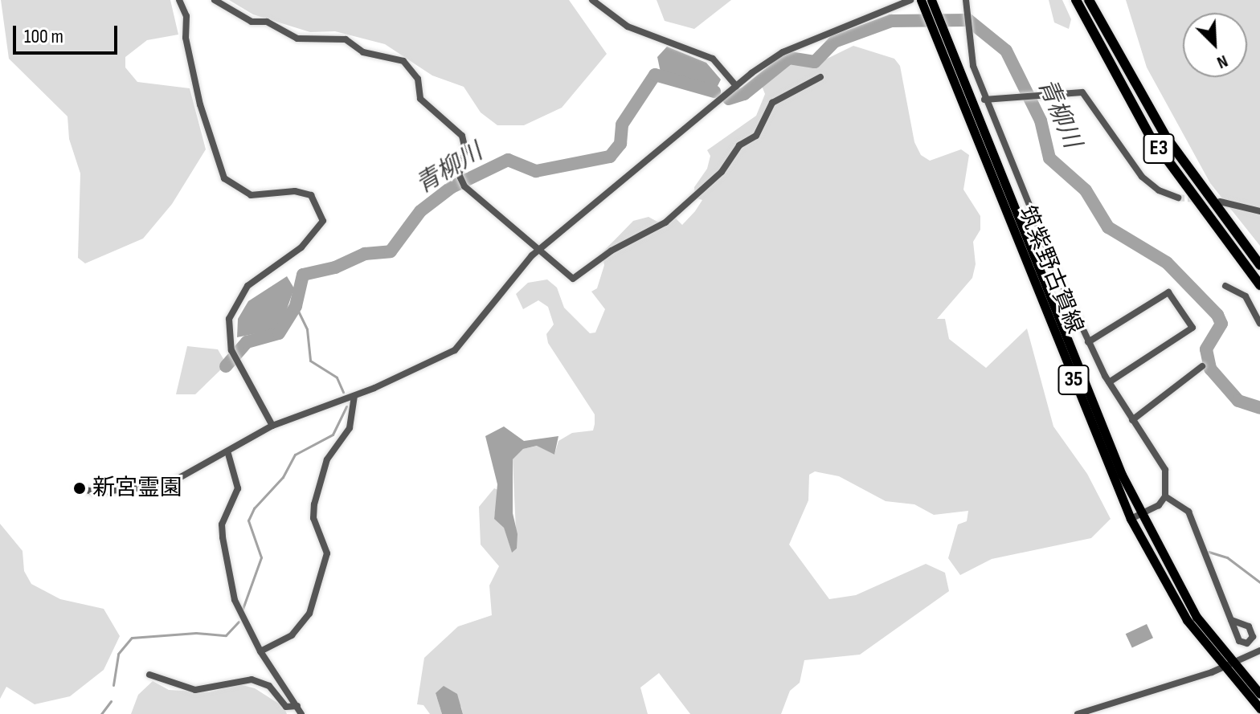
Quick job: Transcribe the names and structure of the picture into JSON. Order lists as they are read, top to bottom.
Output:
{
  "streets": {
    "highway": ["E3"],
    "main road": ["筑紫野古賀線", "35"]
  },
  "water": ["青柳川"],
  "places": ["新宮霊園"],
  "scale_bar": "100 m",
  "north": "bottom right"
}
